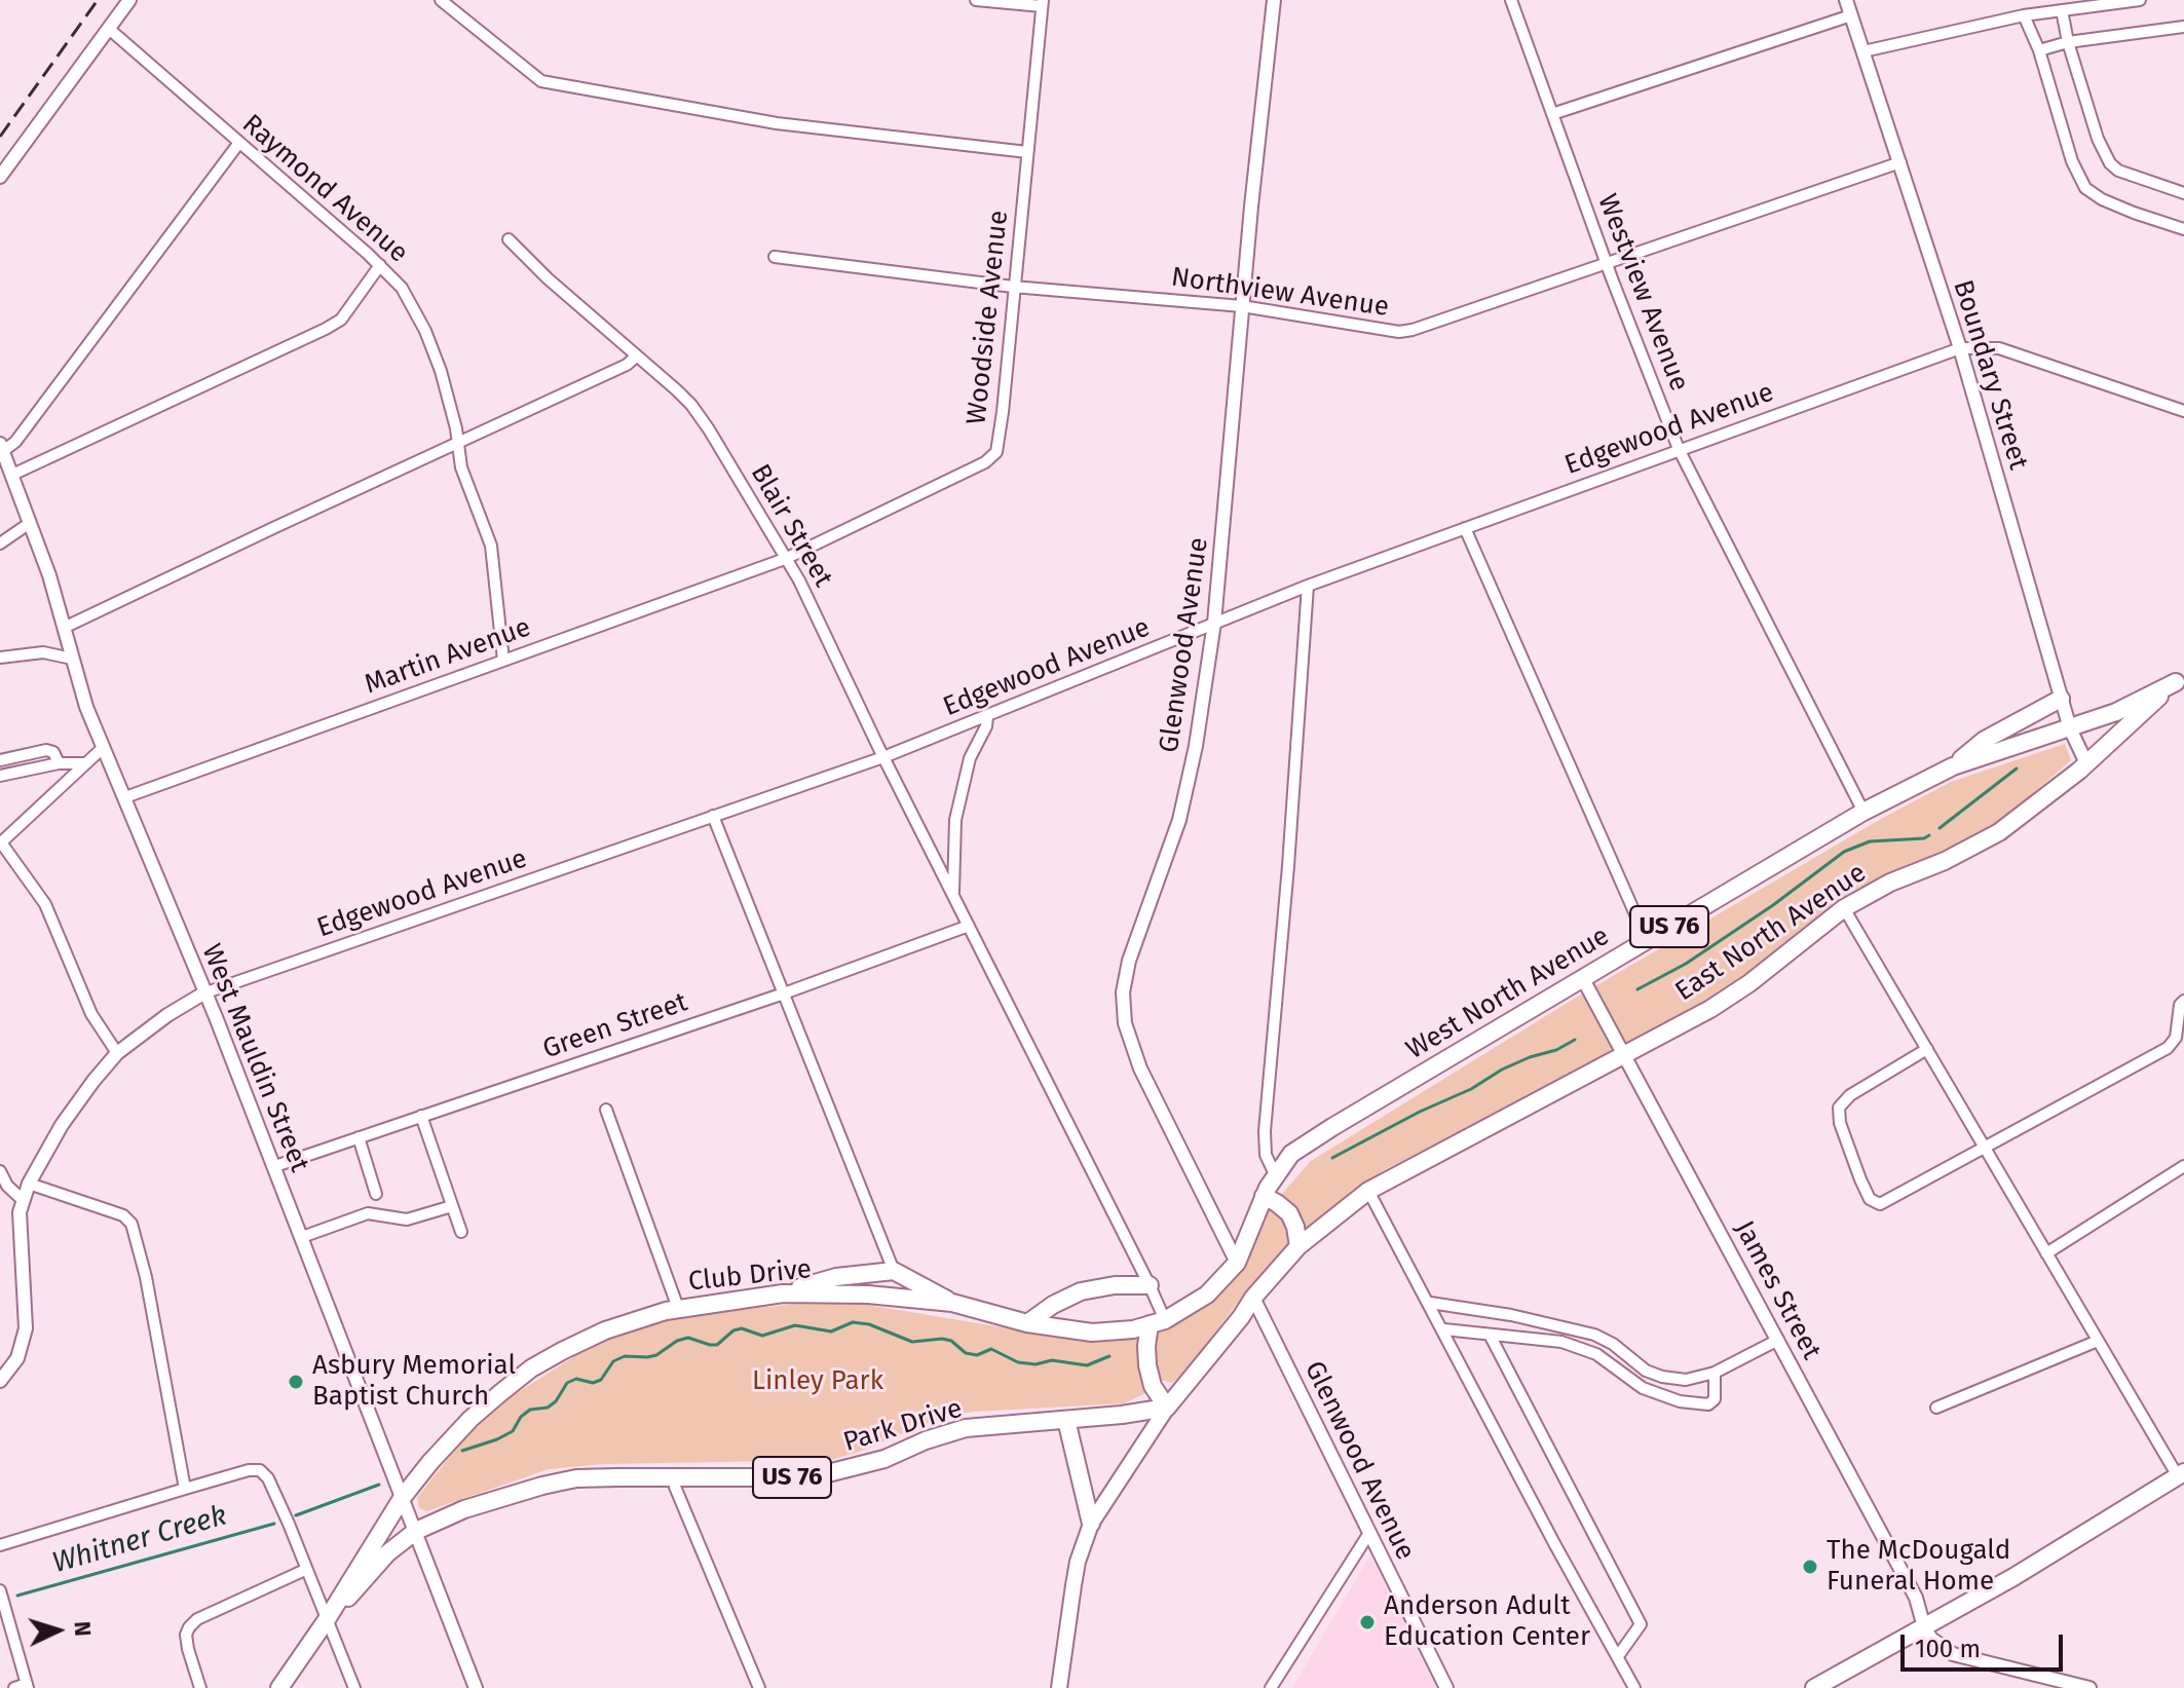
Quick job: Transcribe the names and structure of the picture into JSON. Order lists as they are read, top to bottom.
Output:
{
  "streets": {
    "main road": [
      "US 76",
      "East North Avenue",
      "West North Avenue",
      "Club Drive",
      "Park Drive"
    ],
    "street": [
      "Raymond Avenue",
      "Northview Avenue",
      "Westview Avenue",
      "Woodside Avenue",
      "Boundary Street",
      "Edgewood Avenue",
      "Blair Street",
      "Glenwood Avenue",
      "Martin Avenue",
      "Green Street",
      "West Mauldin Street",
      "James Street"
    ]
  },
  "crossings": [
    ["Raymond Avenue", "Martin Avenue"],
    ["Northview Avenue", "Westview Avenue"],
    ["Northview Avenue", "Woodside Avenue"],
    ["Northview Avenue", "Boundary Street"],
    ["Northview Avenue", "Glenwood Avenue"],
    ["Westview Avenue", "Edgewood Avenue"],
    ["Westview Avenue", "West North Avenue"],
    ["Woodside Avenue", "Blair Street"],
    ["Woodside Avenue", "Martin Avenue"],
    ["Boundary Street", "Edgewood Avenue"],
    ["Boundary Street", "East North Avenue"],
    ["Boundary Street", "West North Avenue"],
    ["Edgewood Avenue", "Blair Street"],
    ["Edgewood Avenue", "Glenwood Avenue"],
    ["Edgewood Avenue", "West Mauldin Street"],
    ["Blair Street", "Martin Avenue"],
    ["Blair Street", "US 76"],
    ["Blair Street", "Green Street"],
    ["Blair Street", "Club Drive"],
    ["Glenwood Avenue", "US 76"],
    ["Glenwood Avenue", "East North Avenue"],
    ["Glenwood Avenue", "West North Avenue"],
    ["Martin Avenue", "West Mauldin Street"],
    ["US 76", "East North Avenue"],
    ["US 76", "West North Avenue"],
    ["US 76", "West Mauldin Street"],
    ["US 76", "Club Drive"],
    ["US 76", "Park Drive"],
    ["East North Avenue", "West North Avenue"],
    ["East North Avenue", "James Street"],
    ["West North Avenue", "James Street"],
    ["Green Street", "West Mauldin Street"],
    ["West Mauldin Street", "Club Drive"],
    ["West Mauldin Street", "Park Drive"]
  ],
  "water": ["Whitner Creek"],
  "parks": ["Linley Park"],
  "places": ["Asbury Memorial Baptist Church", "The McDougald Funeral Home", "Anderson Adult Education Center"],
  "scale_bar": "100 m",
  "north": "right"
}
